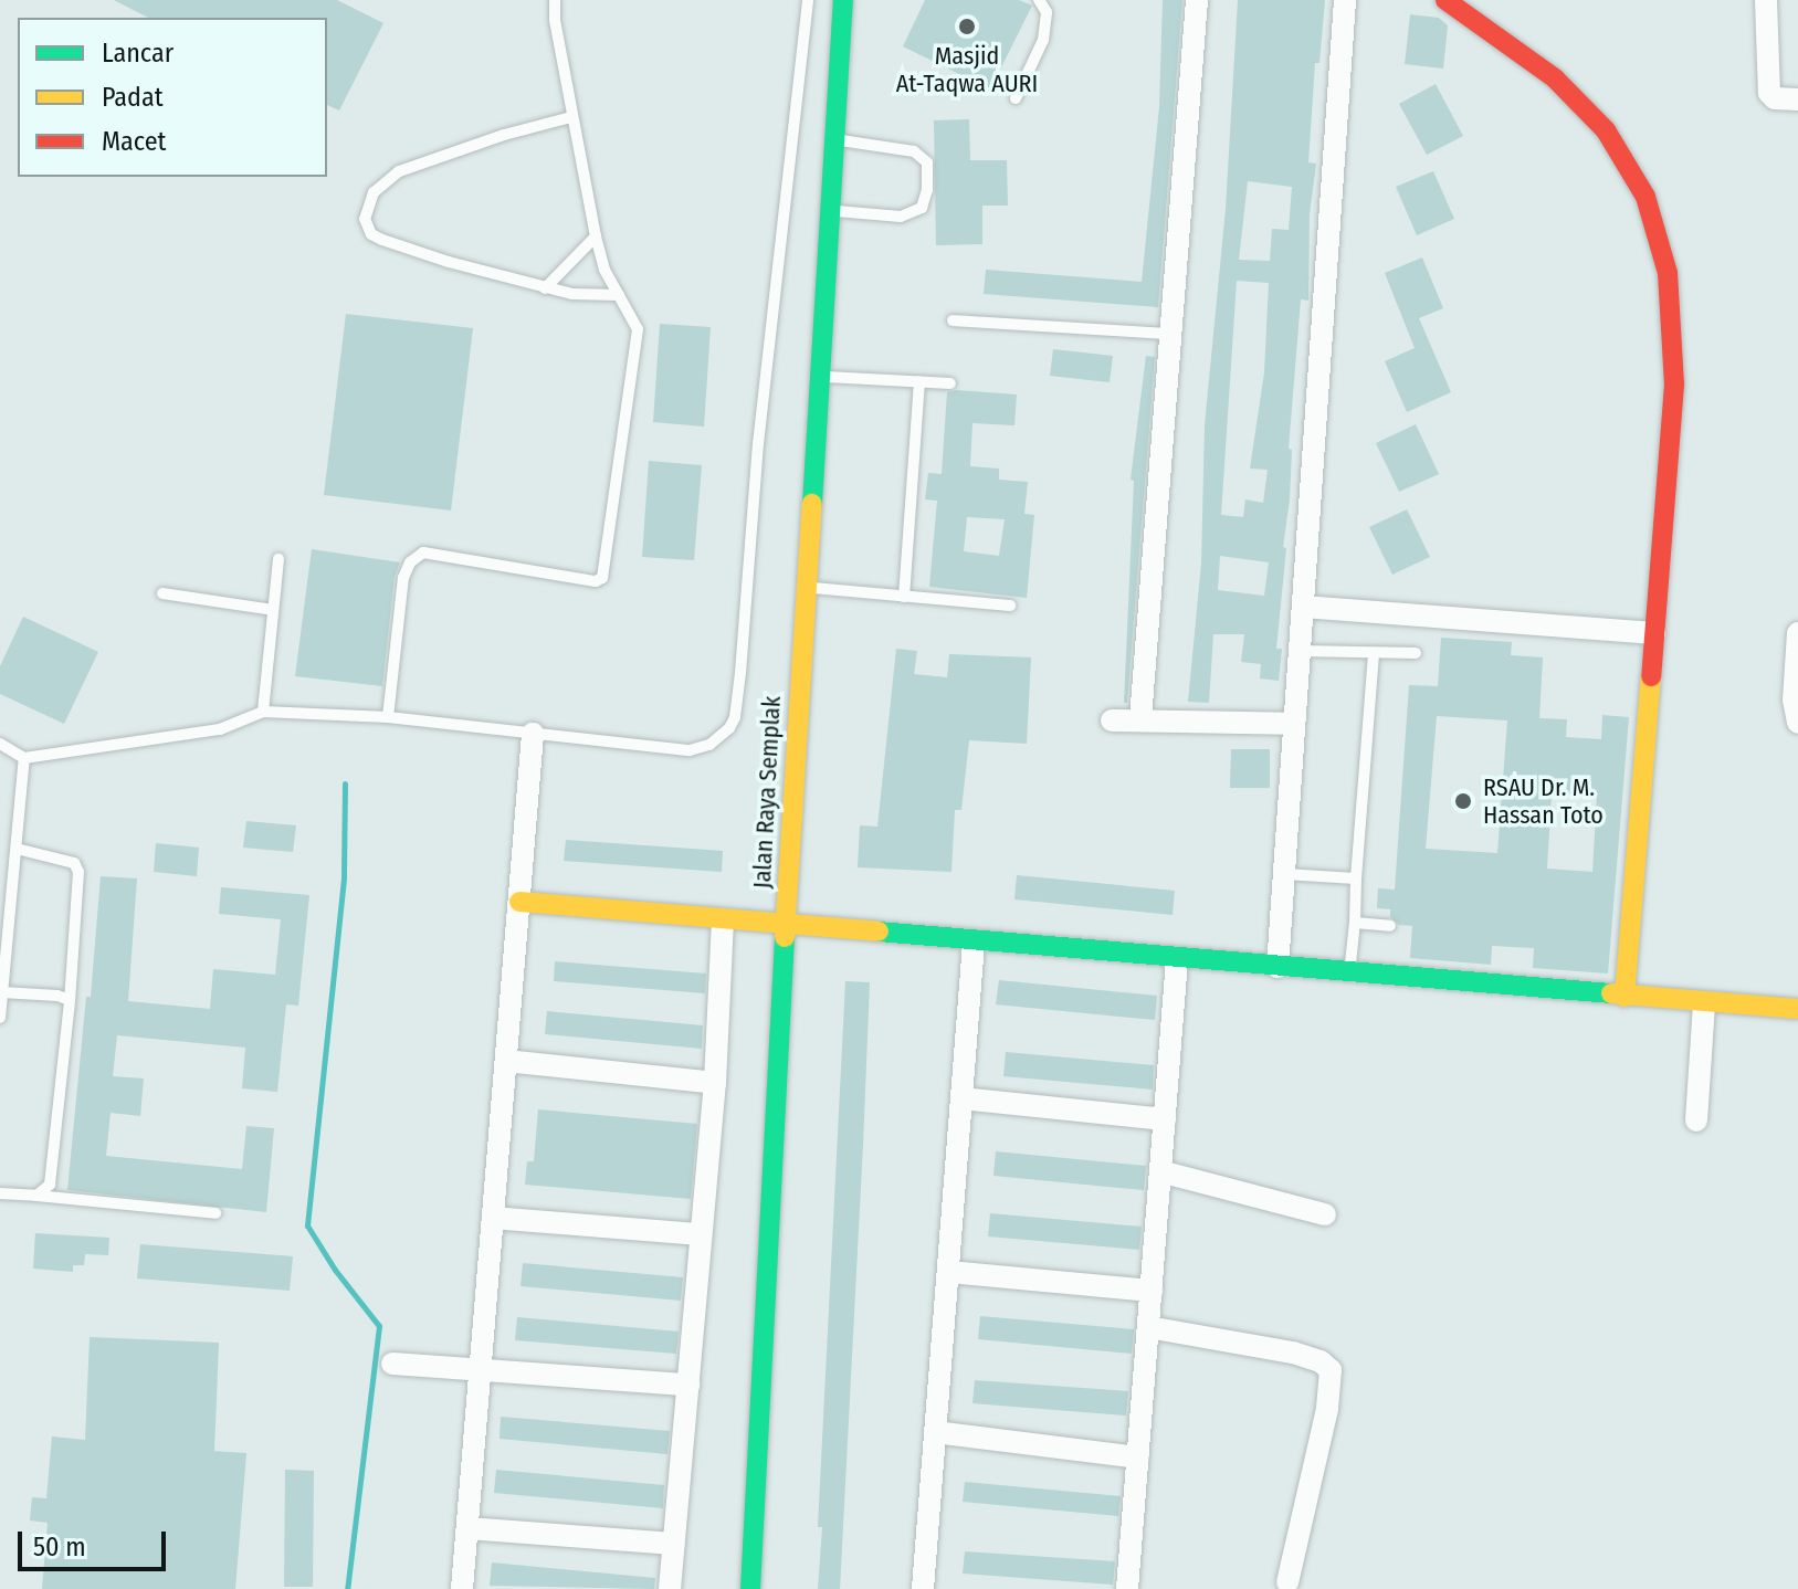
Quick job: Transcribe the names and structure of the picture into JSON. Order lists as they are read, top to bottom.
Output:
{
  "streets": {
    "street": ["Jalan Raya Semplak"]
  },
  "places": ["Masjid At-Taqwa AURI", "RSAU Dr. M. Hassan Toto"],
  "legend": ["Lancar", "Padat", "Macet"],
  "scale_bar": "50 m"
}
